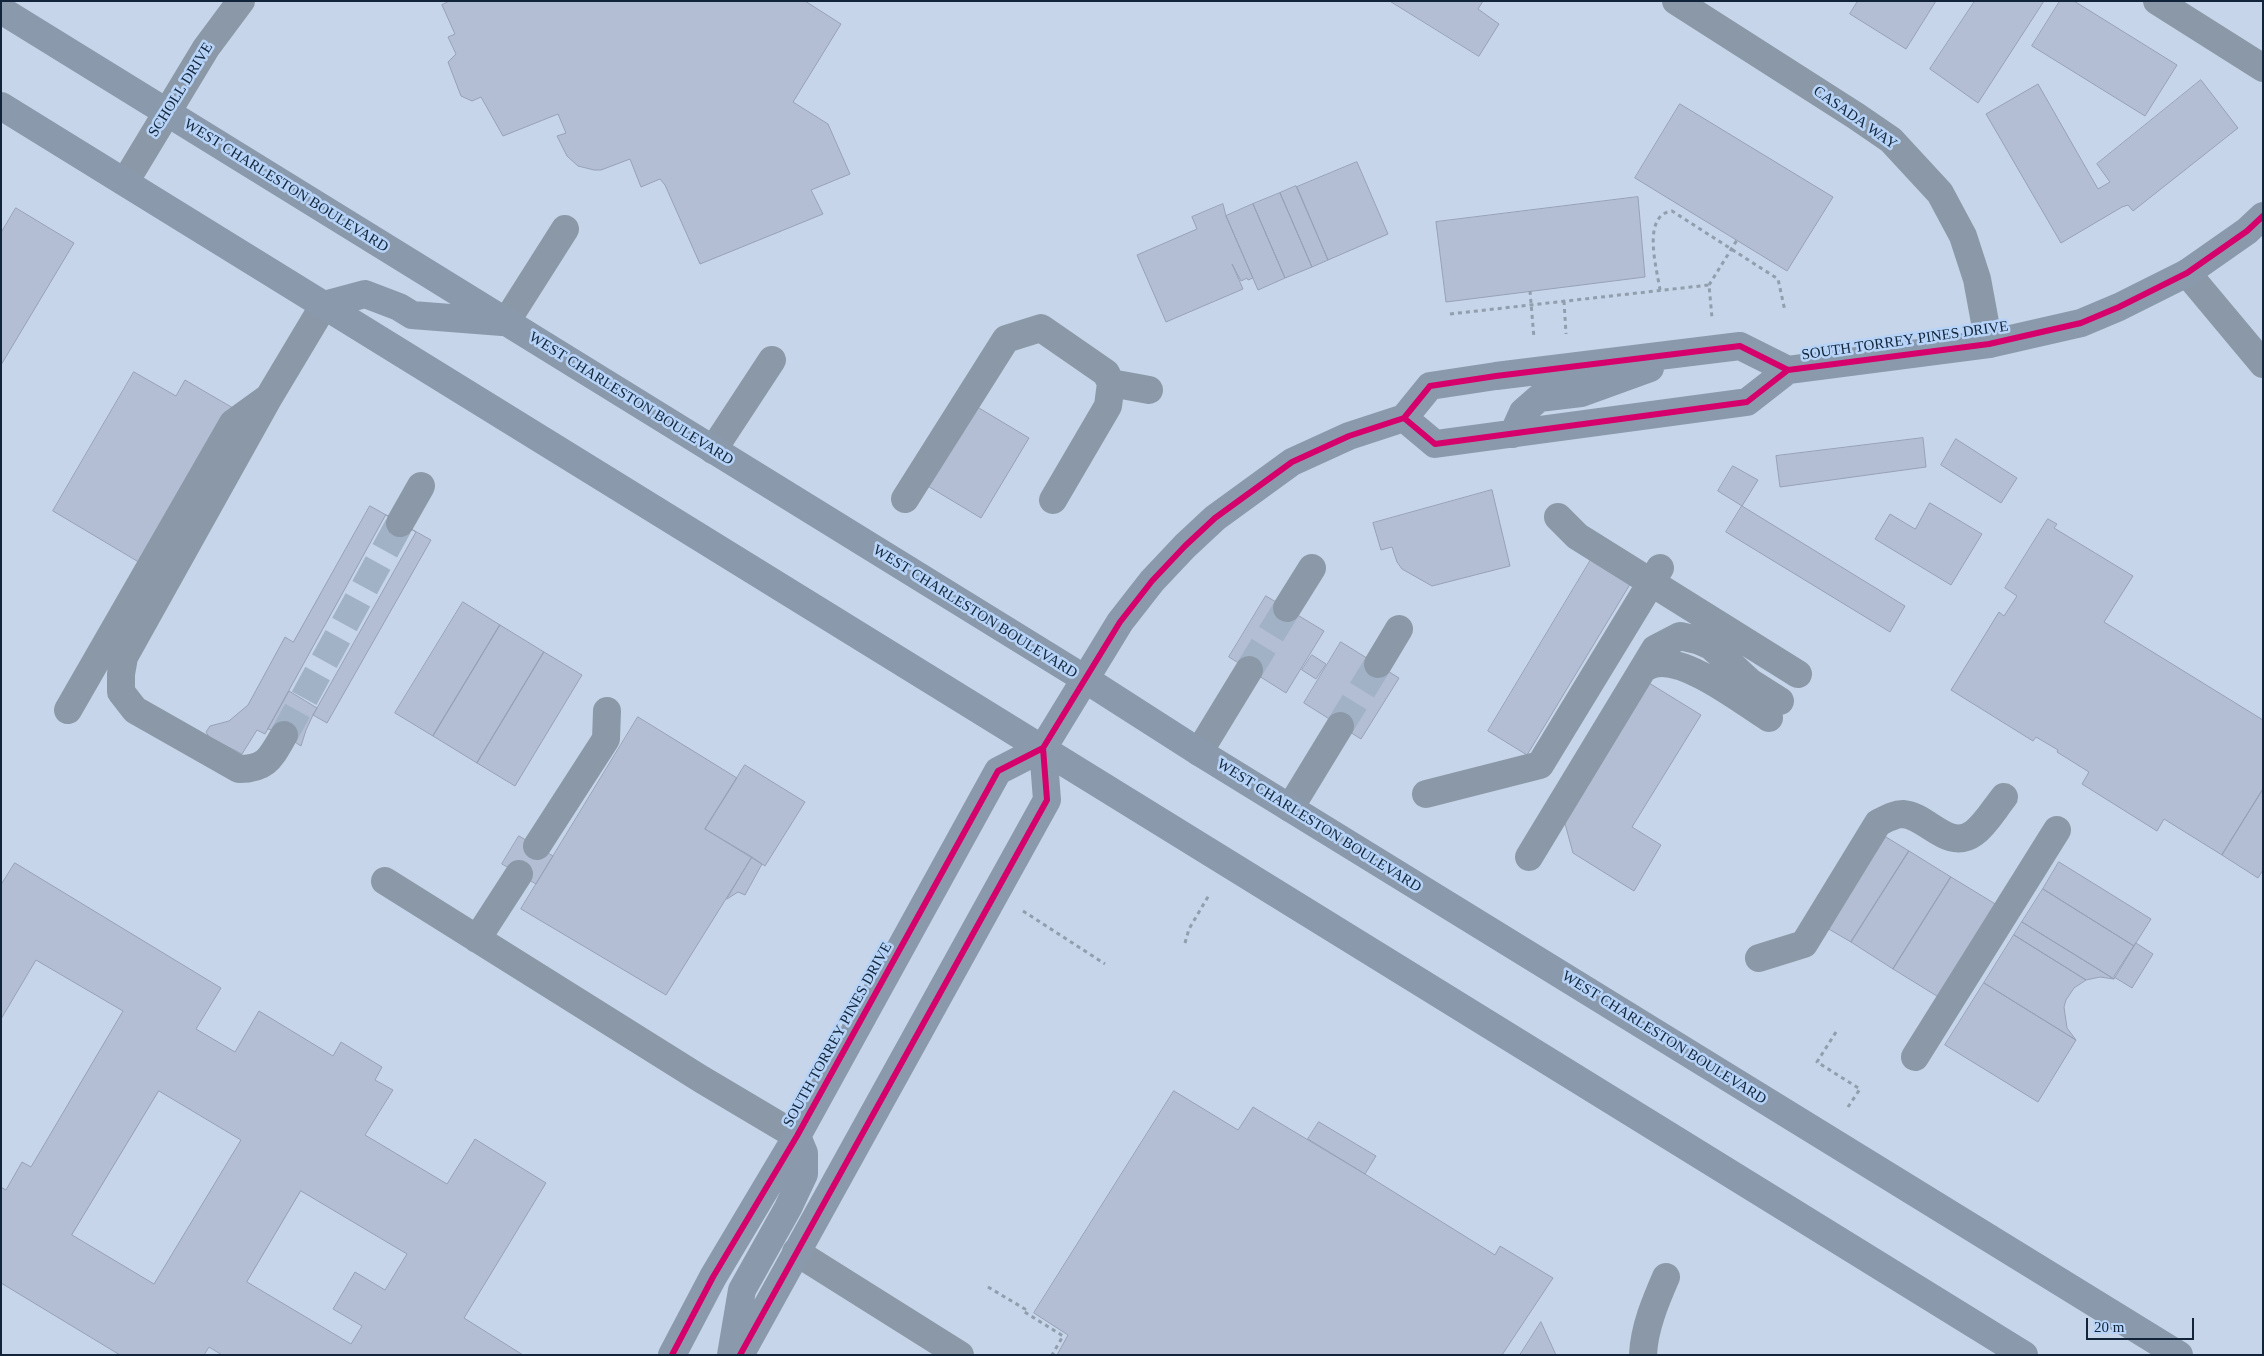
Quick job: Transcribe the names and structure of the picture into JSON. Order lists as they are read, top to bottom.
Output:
{
  "streets": {
    "main road": ["WEST CHARLESTON BOULEVARD", "SOUTH TORREY PINES DRIVE"],
    "street": ["SCHOLL DRIVE", "CASADA WAY"]
  },
  "crossings": [
    ["SCHOLL DRIVE", "WEST CHARLESTON BOULEVARD"],
    ["CASADA WAY", "SOUTH TORREY PINES DRIVE"]
  ],
  "scale_bar": "20 m"
}
